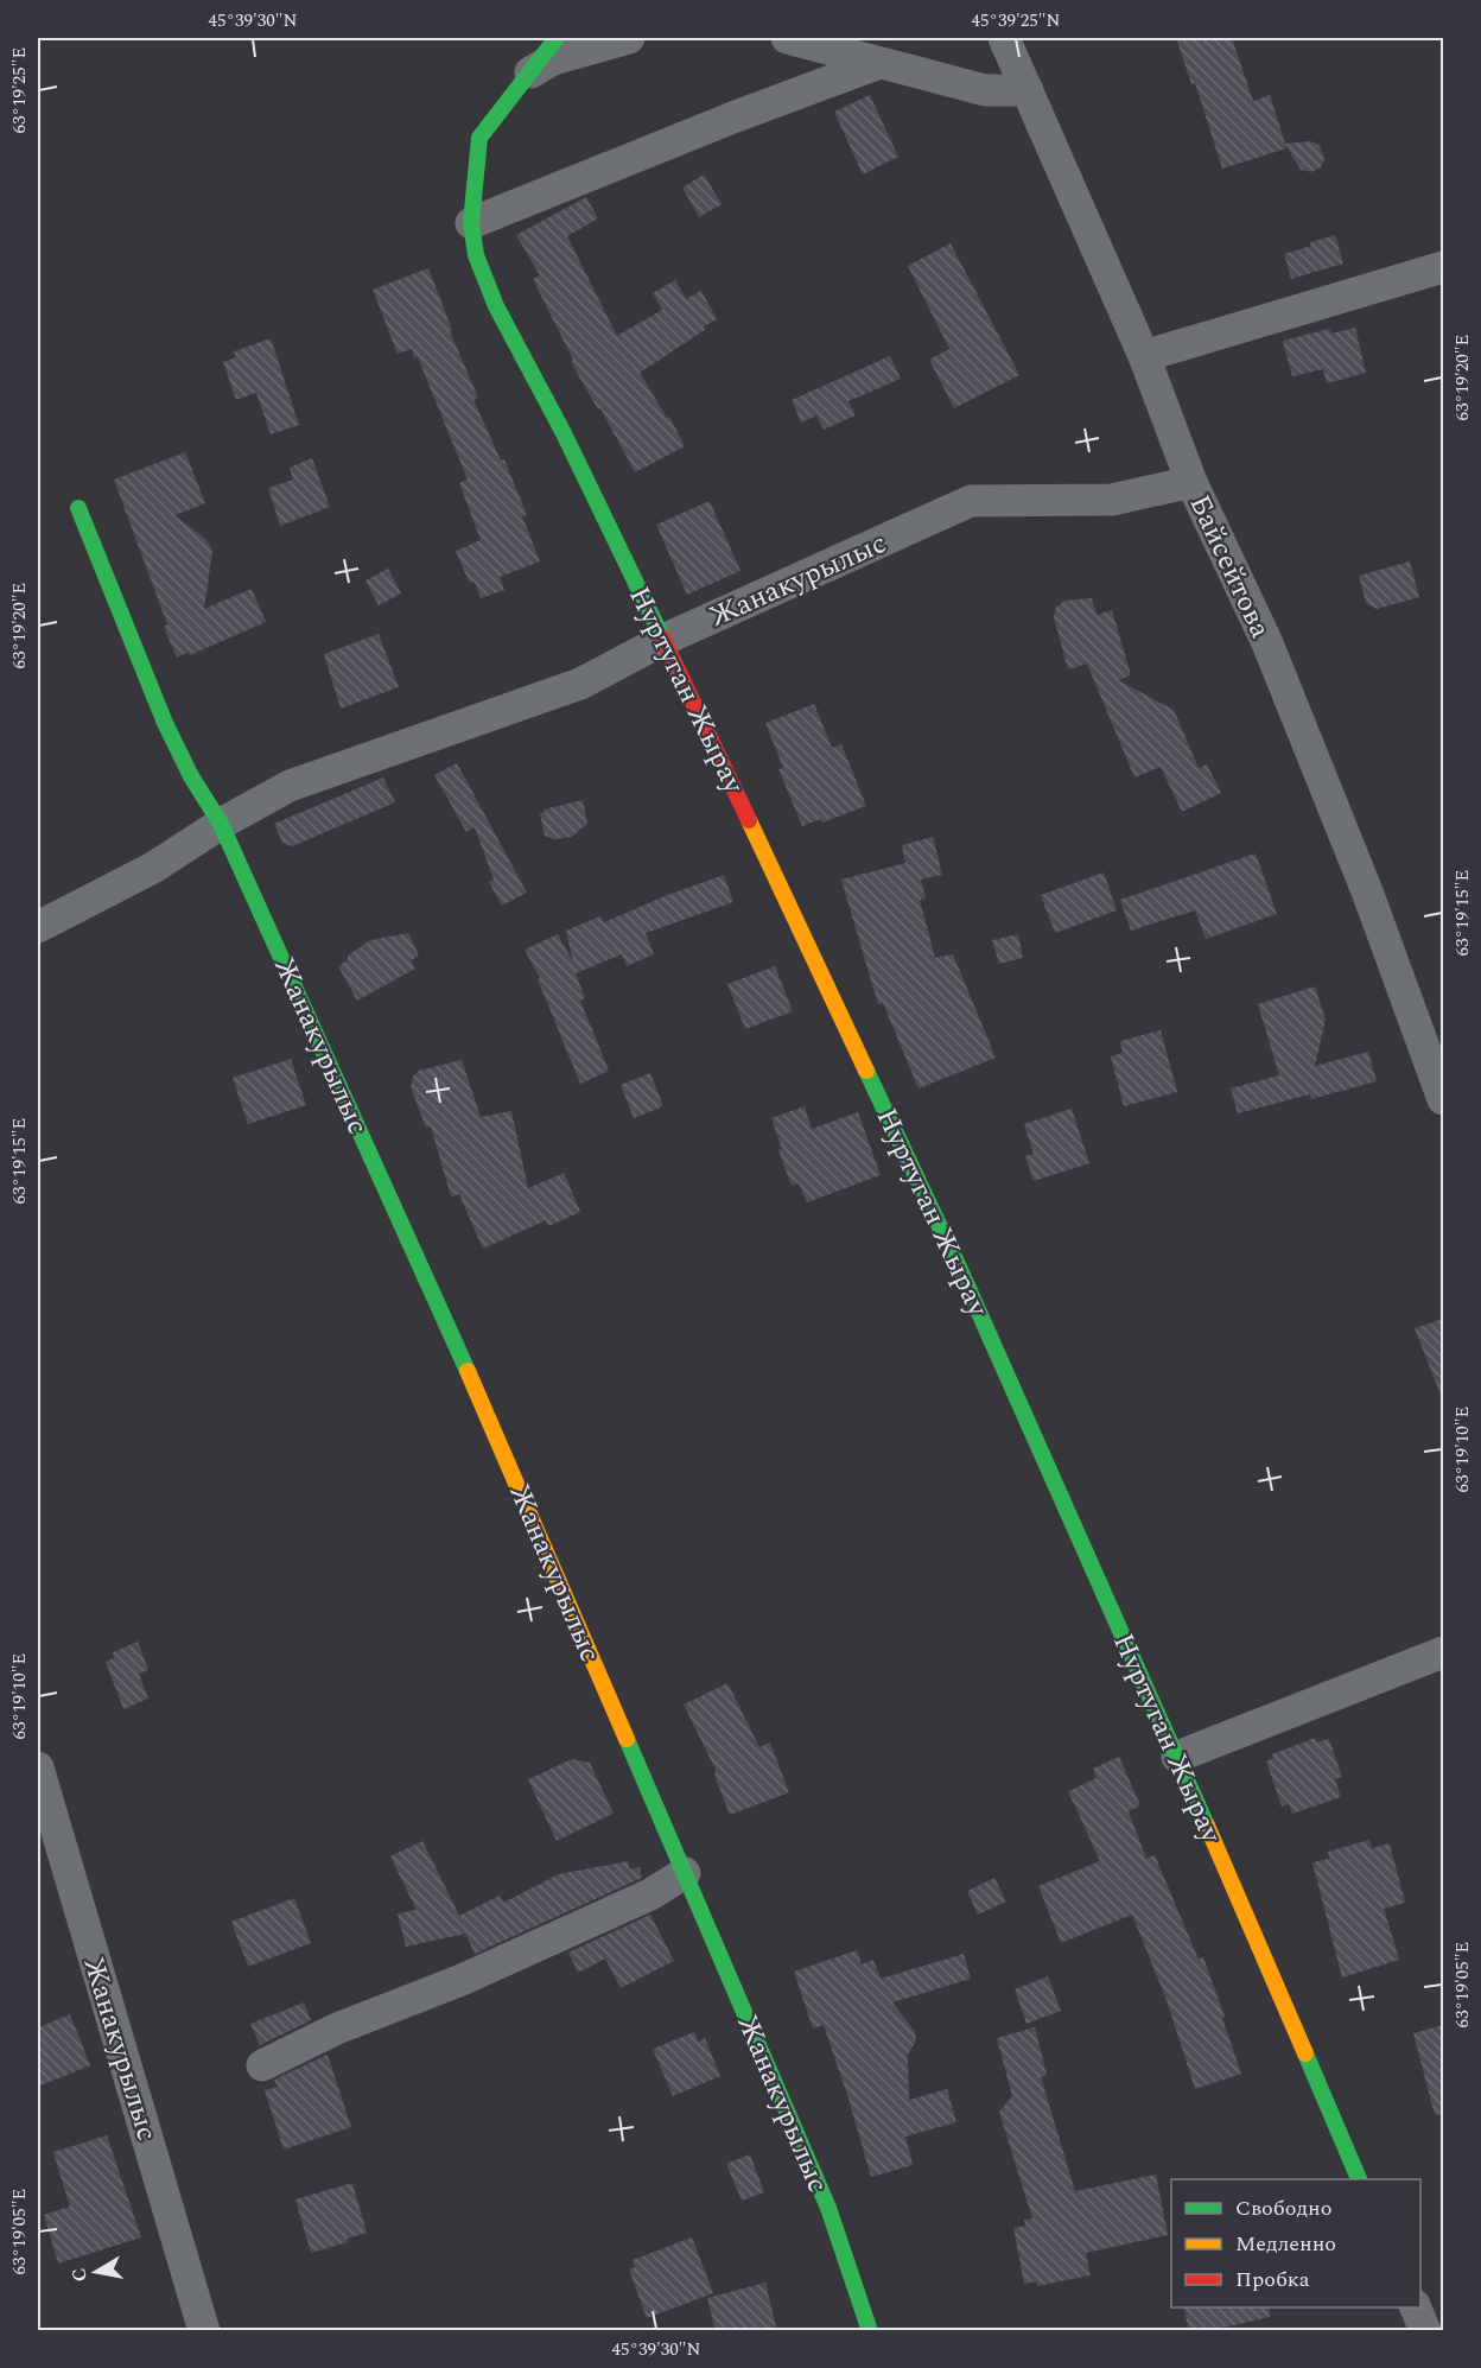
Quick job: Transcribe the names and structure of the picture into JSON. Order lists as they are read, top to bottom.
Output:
{
  "streets": {
    "street": ["Байсейтова", "Жанакурылыс", "Нуртуган Жырау"]
  },
  "crossings": [
    ["Байсейтова", "Жанакурылыс"],
    ["Жанакурылыс", "Нуртуган Жырау"]
  ],
  "legend": ["Свободно", "Медленно", "Пробка"],
  "north": "left",
  "coordinates": [
    "45°39'30\"N",
    "45°39'25\"N",
    "63°19'25\"E",
    "63°19'20\"E",
    "63°19'15\"E",
    "63°19'10\"E",
    "63°19'05\"E"
  ]
}
